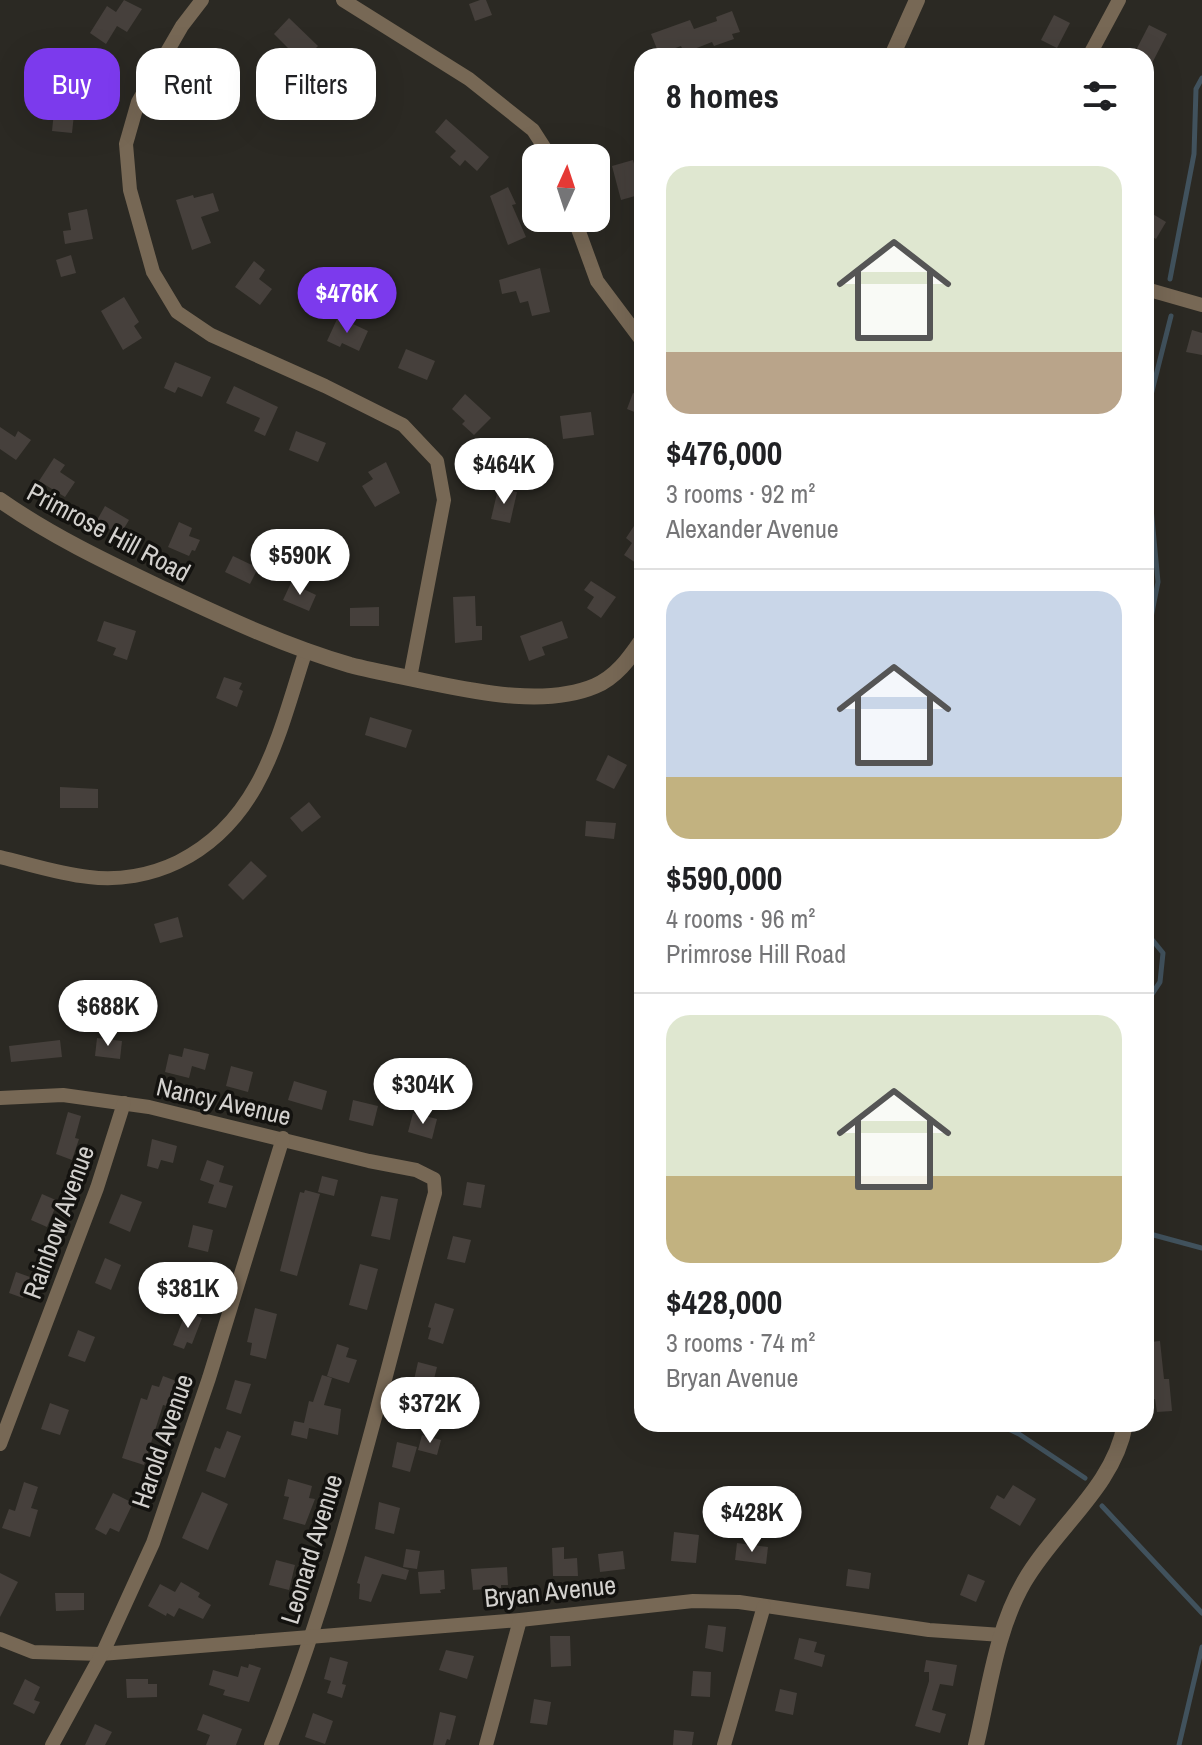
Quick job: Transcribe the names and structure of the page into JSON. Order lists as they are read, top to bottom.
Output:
{
  "streets": {
    "street": [
      "Primrose Hill Road",
      "Nancy Avenue",
      "Rainbow Avenue",
      "Harold Avenue",
      "Leonard Avenue",
      "Bryan Avenue"
    ]
  },
  "crossings": [
    ["Nancy Avenue", "Rainbow Avenue"],
    ["Nancy Avenue", "Harold Avenue"],
    ["Nancy Avenue", "Leonard Avenue"],
    ["Harold Avenue", "Bryan Avenue"],
    ["Leonard Avenue", "Bryan Avenue"]
  ],
  "north": "top",
  "page": {
    "chip": ["Buy", "Rent", "Filters"],
    "heading": "8 homes",
    "list": [
      {
        "name": "$476,000",
        "note": "3 rooms · 92 m² · Alexander Avenue"
      },
      {
        "name": "$590,000",
        "note": "4 rooms · 96 m² · Primrose Hill Road"
      },
      {
        "name": "$428,000",
        "note": "3 rooms · 74 m² · Bryan Avenue"
      }
    ],
    "price": [
      "$476K",
      "$464K",
      "$590K",
      "$688K",
      "$304K",
      "$381K",
      "$372K",
      "$428K"
    ]
  }
}
